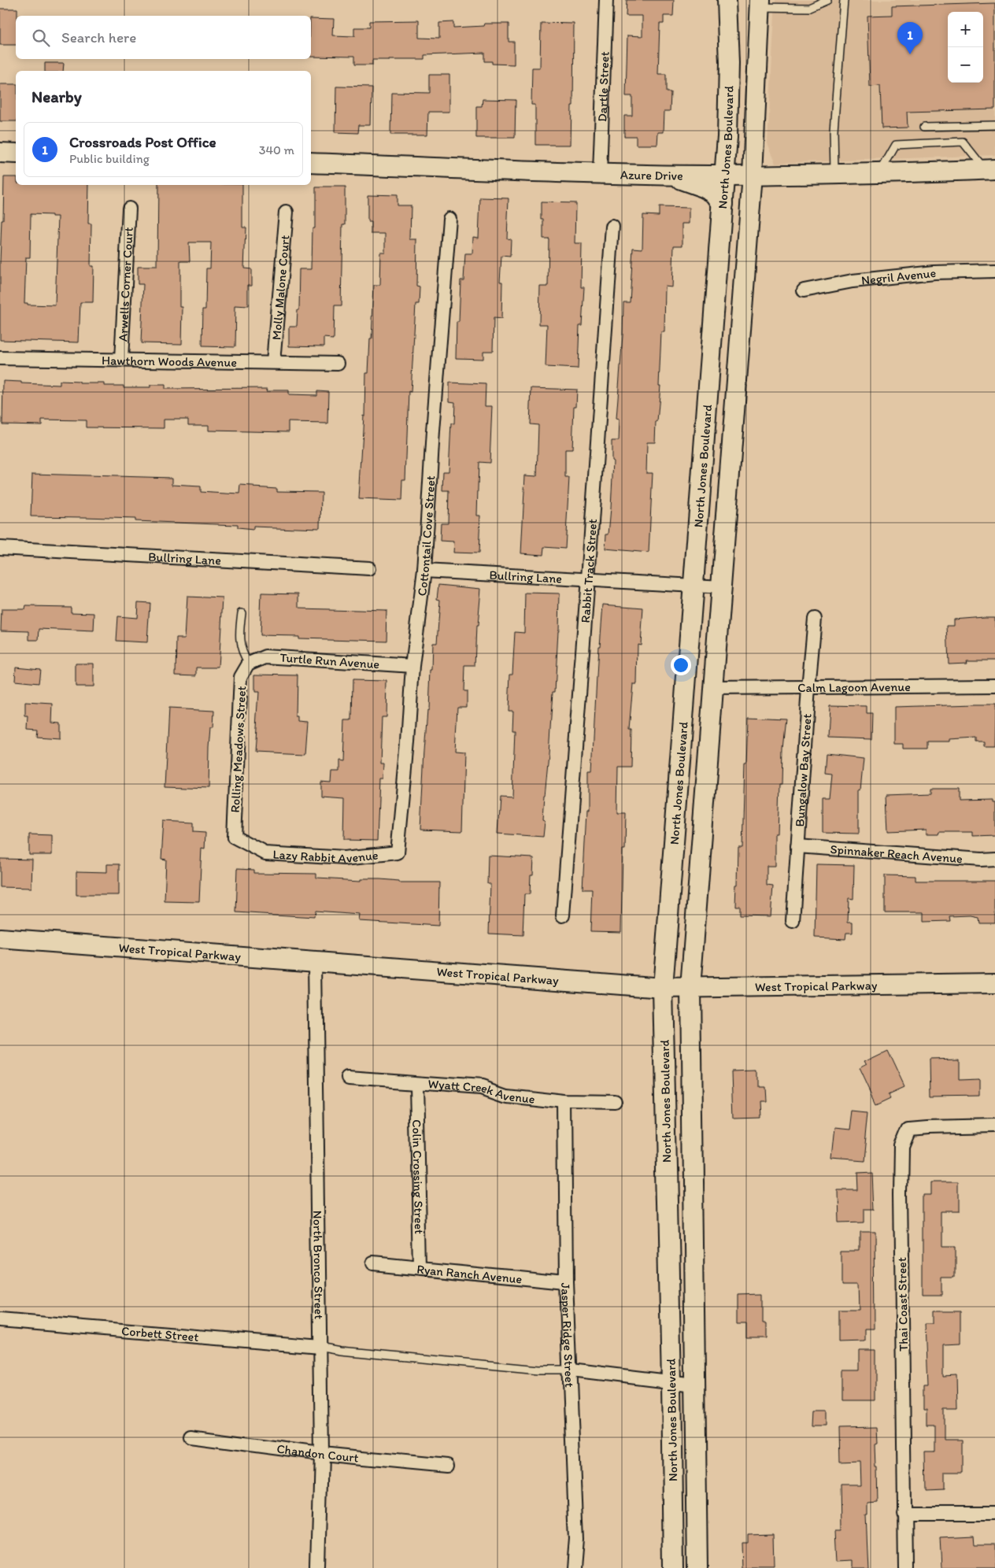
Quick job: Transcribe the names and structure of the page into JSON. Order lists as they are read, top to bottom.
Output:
{
  "streets": {
    "main road": ["North Jones Boulevard", "Azure Drive", "West Tropical Parkway"],
    "street": [
      "Dartle Street",
      "Negril Avenue",
      "Arwells Corner Court",
      "Molly Malone Court",
      "Hawthorn Woods Avenue",
      "Cottontail Cove Street",
      "Bullring Lane",
      "Rabbit Track Street",
      "Turtle Run Avenue",
      "Calm Lagoon Avenue",
      "Rolling Meadows Street",
      "Bungalow Bay Street",
      "Lazy Rabbit Avenue",
      "Spinnaker Reach Avenue",
      "Wyatt Creek Avenue",
      "Colin Crossing Street",
      "North Bronco Street",
      "Ryan Ranch Avenue",
      "Thai Coast Street",
      "Corbett Street",
      "Jasper Ridge Street",
      "Chandon Court"
    ]
  },
  "crossings": [
    ["Dartle Street", "Azure Drive"],
    ["North Jones Boulevard", "Azure Drive"],
    ["North Jones Boulevard", "Bullring Lane"],
    ["North Jones Boulevard", "Calm Lagoon Avenue"],
    ["North Jones Boulevard", "West Tropical Parkway"],
    ["Arwells Corner Court", "Hawthorn Woods Avenue"],
    ["Molly Malone Court", "Hawthorn Woods Avenue"],
    ["Cottontail Cove Street", "Bullring Lane"],
    ["Cottontail Cove Street", "Turtle Run Avenue"],
    ["Cottontail Cove Street", "Lazy Rabbit Avenue"],
    ["Bullring Lane", "Rabbit Track Street"],
    ["Turtle Run Avenue", "Rolling Meadows Street"],
    ["Calm Lagoon Avenue", "Bungalow Bay Street"],
    ["Rolling Meadows Street", "Lazy Rabbit Avenue"],
    ["Bungalow Bay Street", "Spinnaker Reach Avenue"],
    ["West Tropical Parkway", "North Bronco Street"],
    ["Wyatt Creek Avenue", "Colin Crossing Street"],
    ["Wyatt Creek Avenue", "Jasper Ridge Street"],
    ["Colin Crossing Street", "Ryan Ranch Avenue"],
    ["North Bronco Street", "Corbett Street"],
    ["North Bronco Street", "Chandon Court"],
    ["Ryan Ranch Avenue", "Jasper Ridge Street"]
  ],
  "page": {
    "map_buttons": ["+", "−"],
    "search": "Search here",
    "pins": "1",
    "heading": "Nearby",
    "list": [
      {
        "mark": "1",
        "name": "Crossroads Post Office",
        "note": "Public building",
        "value": "340 m"
      }
    ]
  }
}
